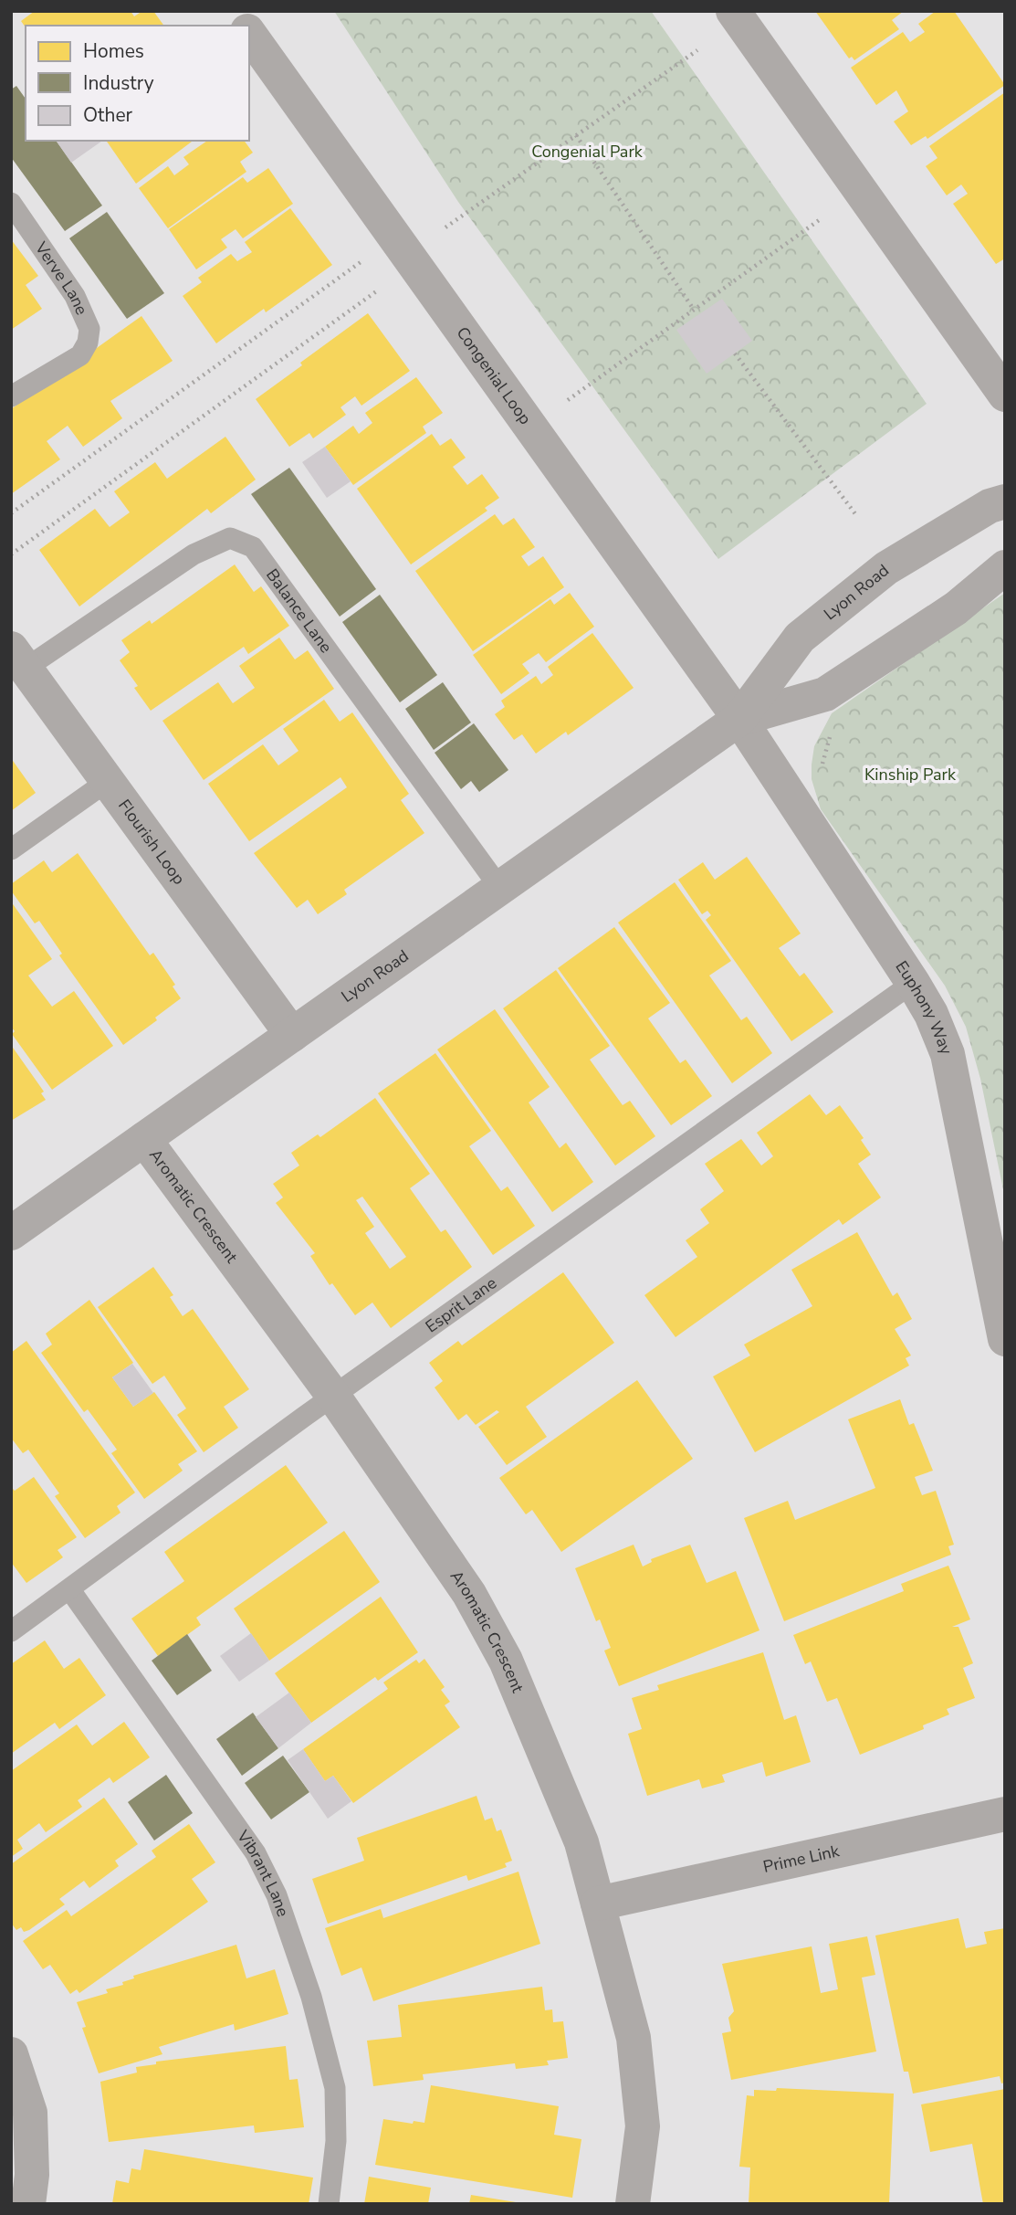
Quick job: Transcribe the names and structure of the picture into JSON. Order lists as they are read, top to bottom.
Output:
{
  "streets": {
    "street": [
      "Congenial Loop",
      "Lyon Road",
      "Flourish Loop",
      "Euphony Way",
      "Aromatic Crescent",
      "Prime Link"
    ],
    "lane": [
      "Verve Lane",
      "Balance Lane",
      "Esprit Lane",
      "Vibrant Lane"
    ]
  },
  "crossings": [
    ["Congenial Loop", "Lyon Road"],
    ["Congenial Loop", "Euphony Way"],
    ["Lyon Road", "Balance Lane"],
    ["Lyon Road", "Flourish Loop"],
    ["Lyon Road", "Euphony Way"],
    ["Lyon Road", "Aromatic Crescent"],
    ["Balance Lane", "Flourish Loop"],
    ["Euphony Way", "Esprit Lane"],
    ["Aromatic Crescent", "Esprit Lane"],
    ["Aromatic Crescent", "Prime Link"],
    ["Esprit Lane", "Vibrant Lane"]
  ],
  "parks": ["Congenial Park", "Kinship Park"],
  "legend": ["Homes", "Industry", "Other"]
}
